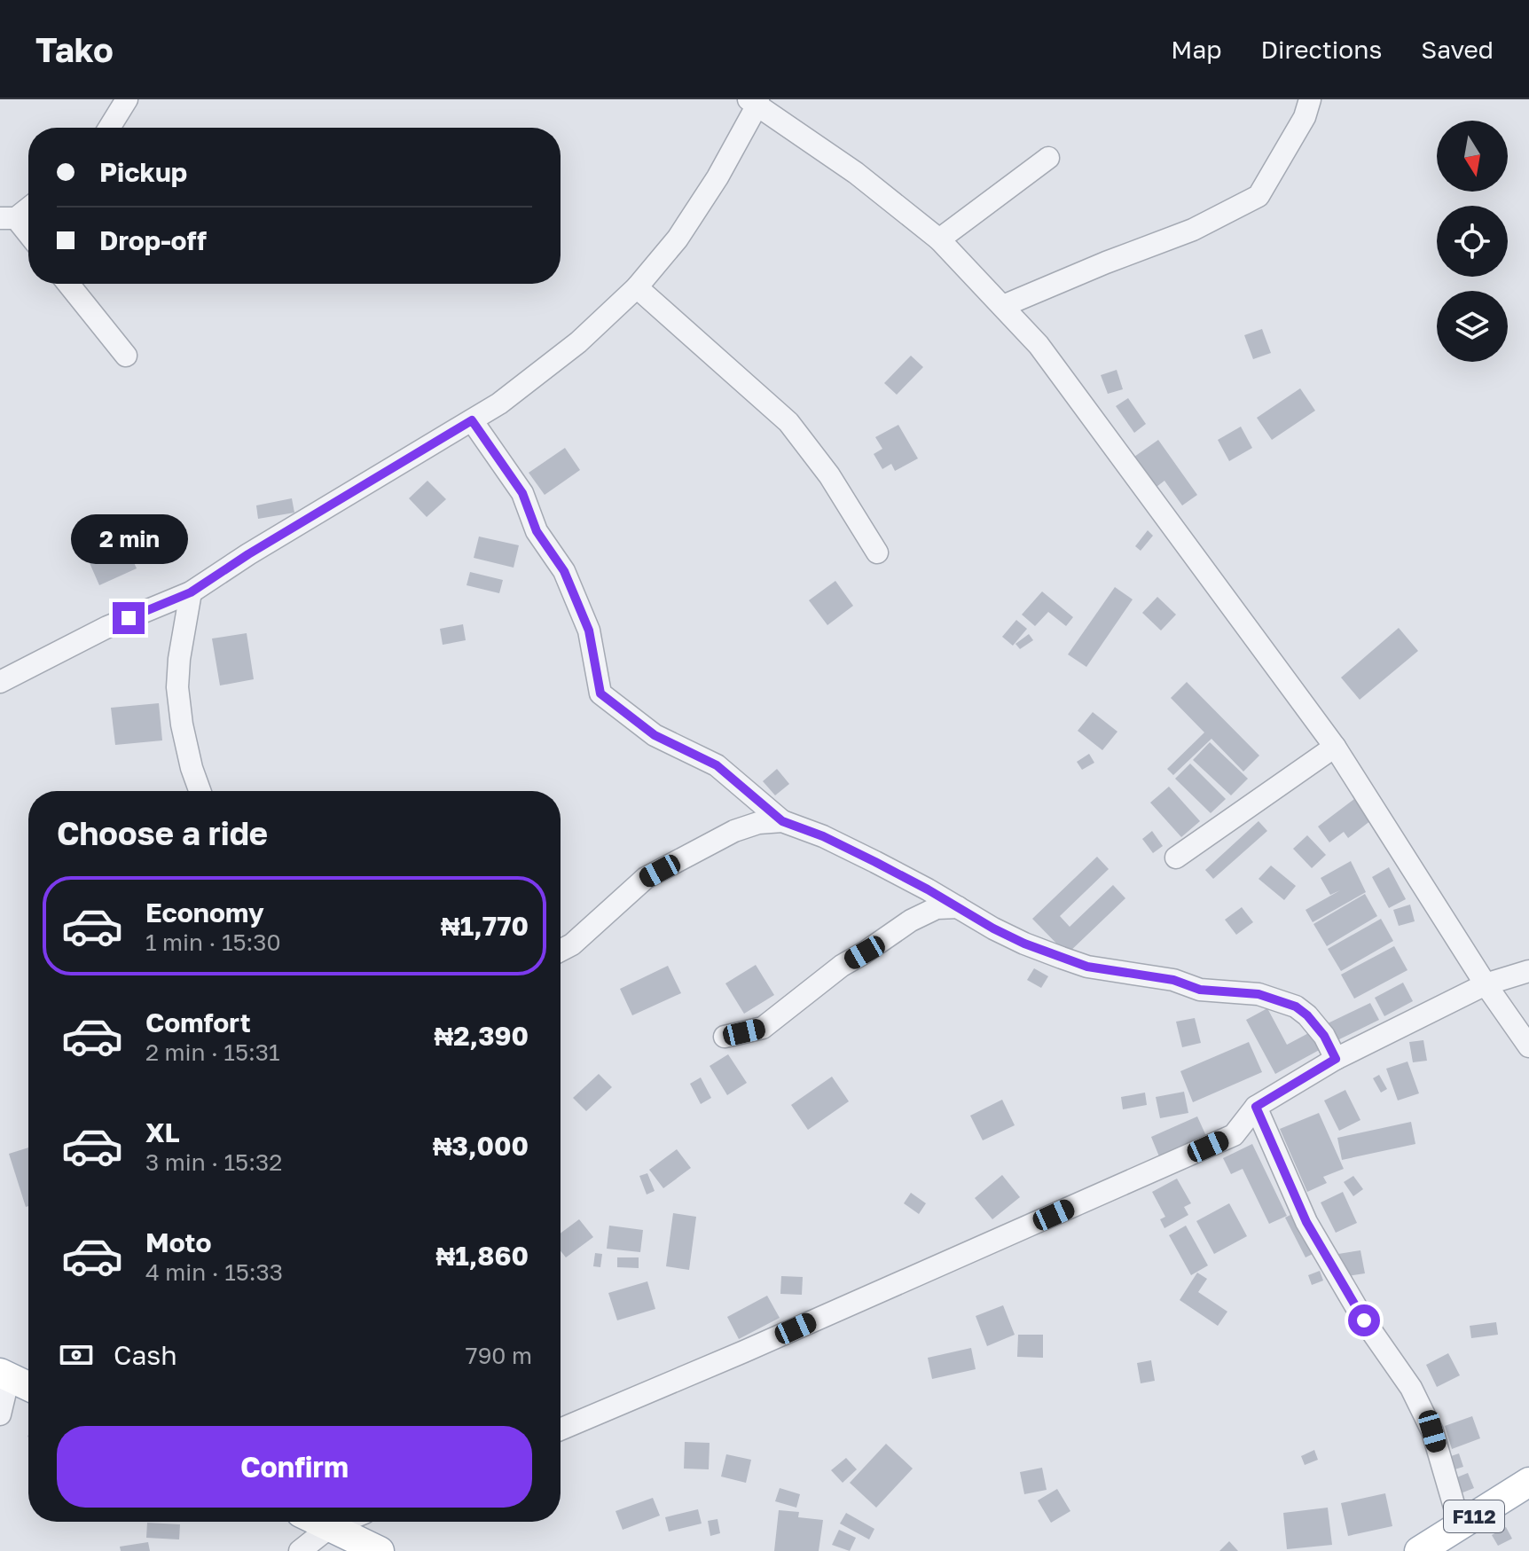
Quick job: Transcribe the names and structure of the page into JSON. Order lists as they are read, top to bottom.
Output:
{
  "streets": {
    "main road": ["F112"]
  },
  "north": "bottom",
  "page": {
    "header": "Tako",
    "nav": ["Map", "Directions", "Saved"],
    "banner": ["Pickup", "Drop-off"],
    "bubble": "2 min",
    "heading": "Choose a ride",
    "list": [
      {
        "name": "Economy",
        "note": "1 min · 15:30",
        "value": "₦1,770"
      },
      {
        "name": "Comfort",
        "note": "2 min · 15:31",
        "value": "₦2,390"
      },
      {
        "name": "XL",
        "note": "3 min · 15:32",
        "value": "₦3,000"
      },
      {
        "name": "Moto",
        "note": "4 min · 15:33",
        "value": "₦1,860"
      }
    ],
    "pay": ["Cash", "790 m"],
    "buttons": "Confirm"
  }
}
